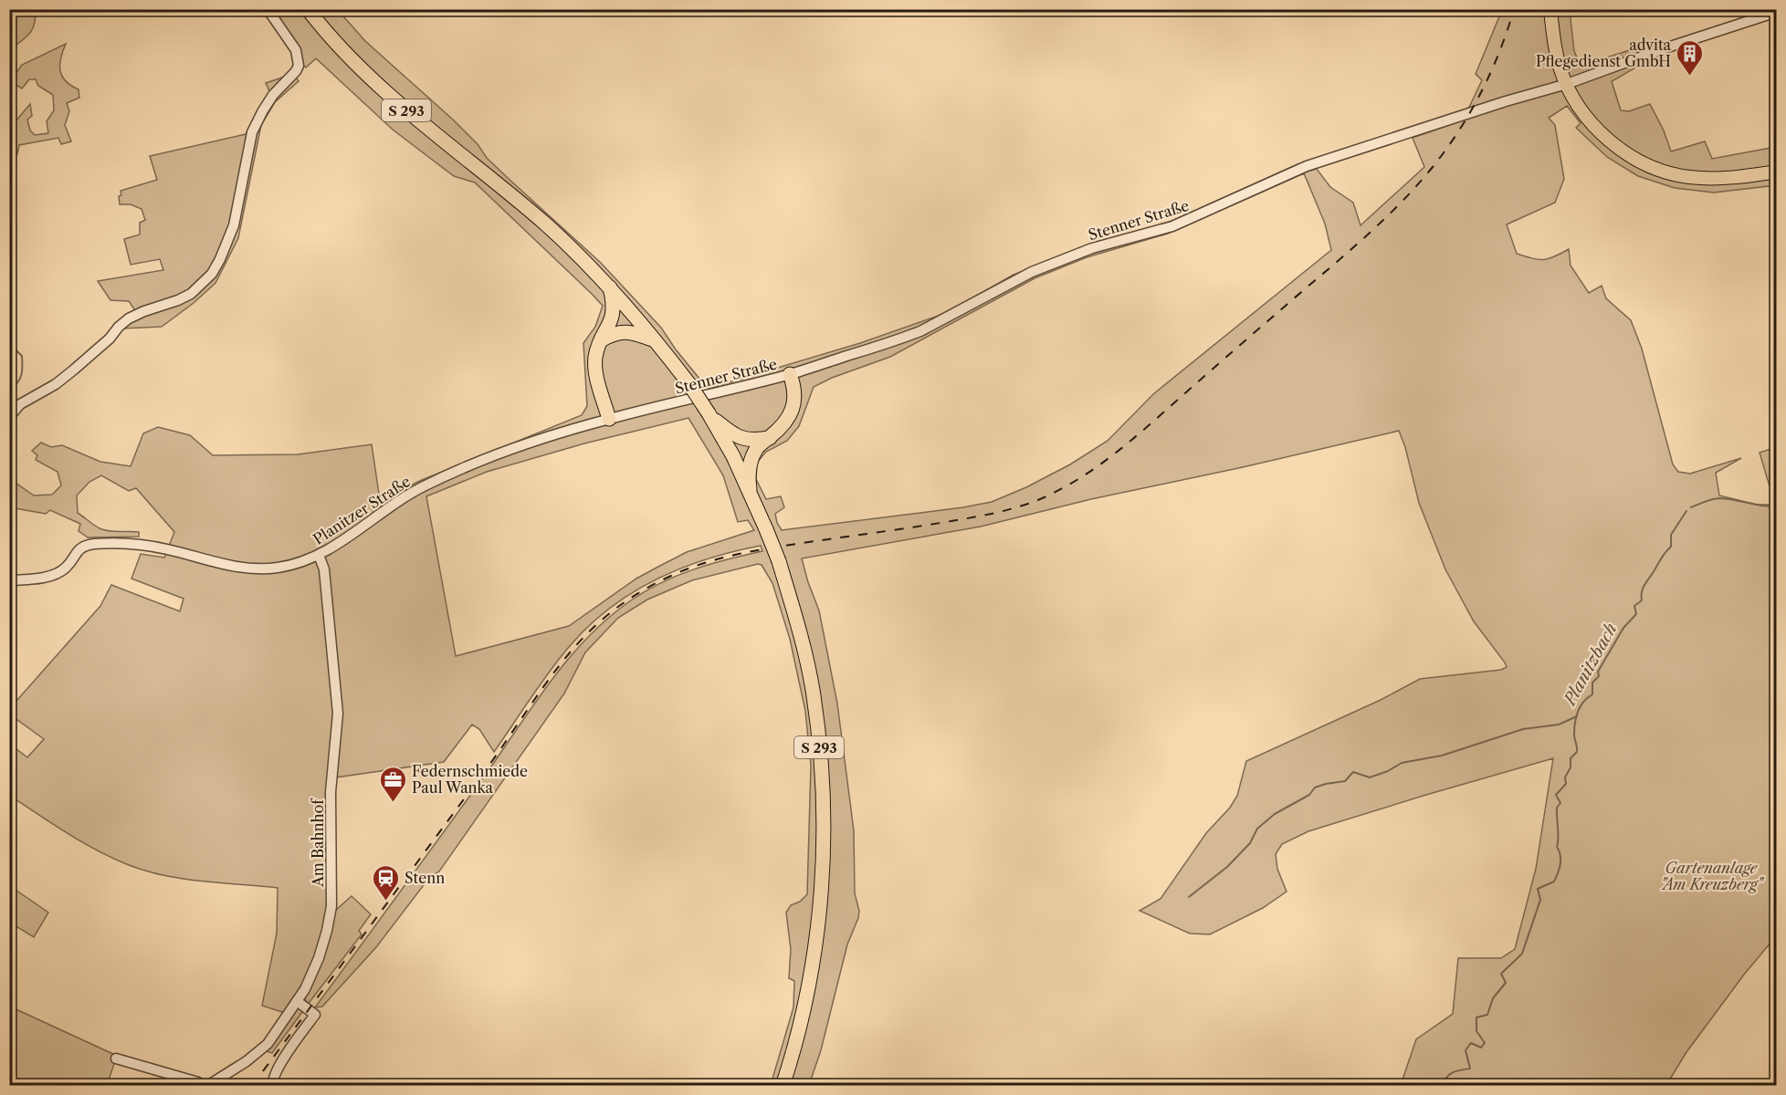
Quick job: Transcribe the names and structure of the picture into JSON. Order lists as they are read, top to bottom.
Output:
{
  "streets": {
    "highway": ["S 293"],
    "street": ["Stenner Straße", "Planitzer Straße", "Am Bahnhof"]
  },
  "crossings": [
    ["Stenner Straße", "Planitzer Straße"],
    ["Planitzer Straße", "Am Bahnhof"]
  ],
  "water": ["Planitzbach"],
  "parks": ["Gartenanlage \"Am Kreuzberg\""],
  "places": {
    "building": ["advita Pflegedienst GmbH"],
    "office": ["Federnschmiede Paul Wanka"],
    "station": ["Stenn"]
  }
}
